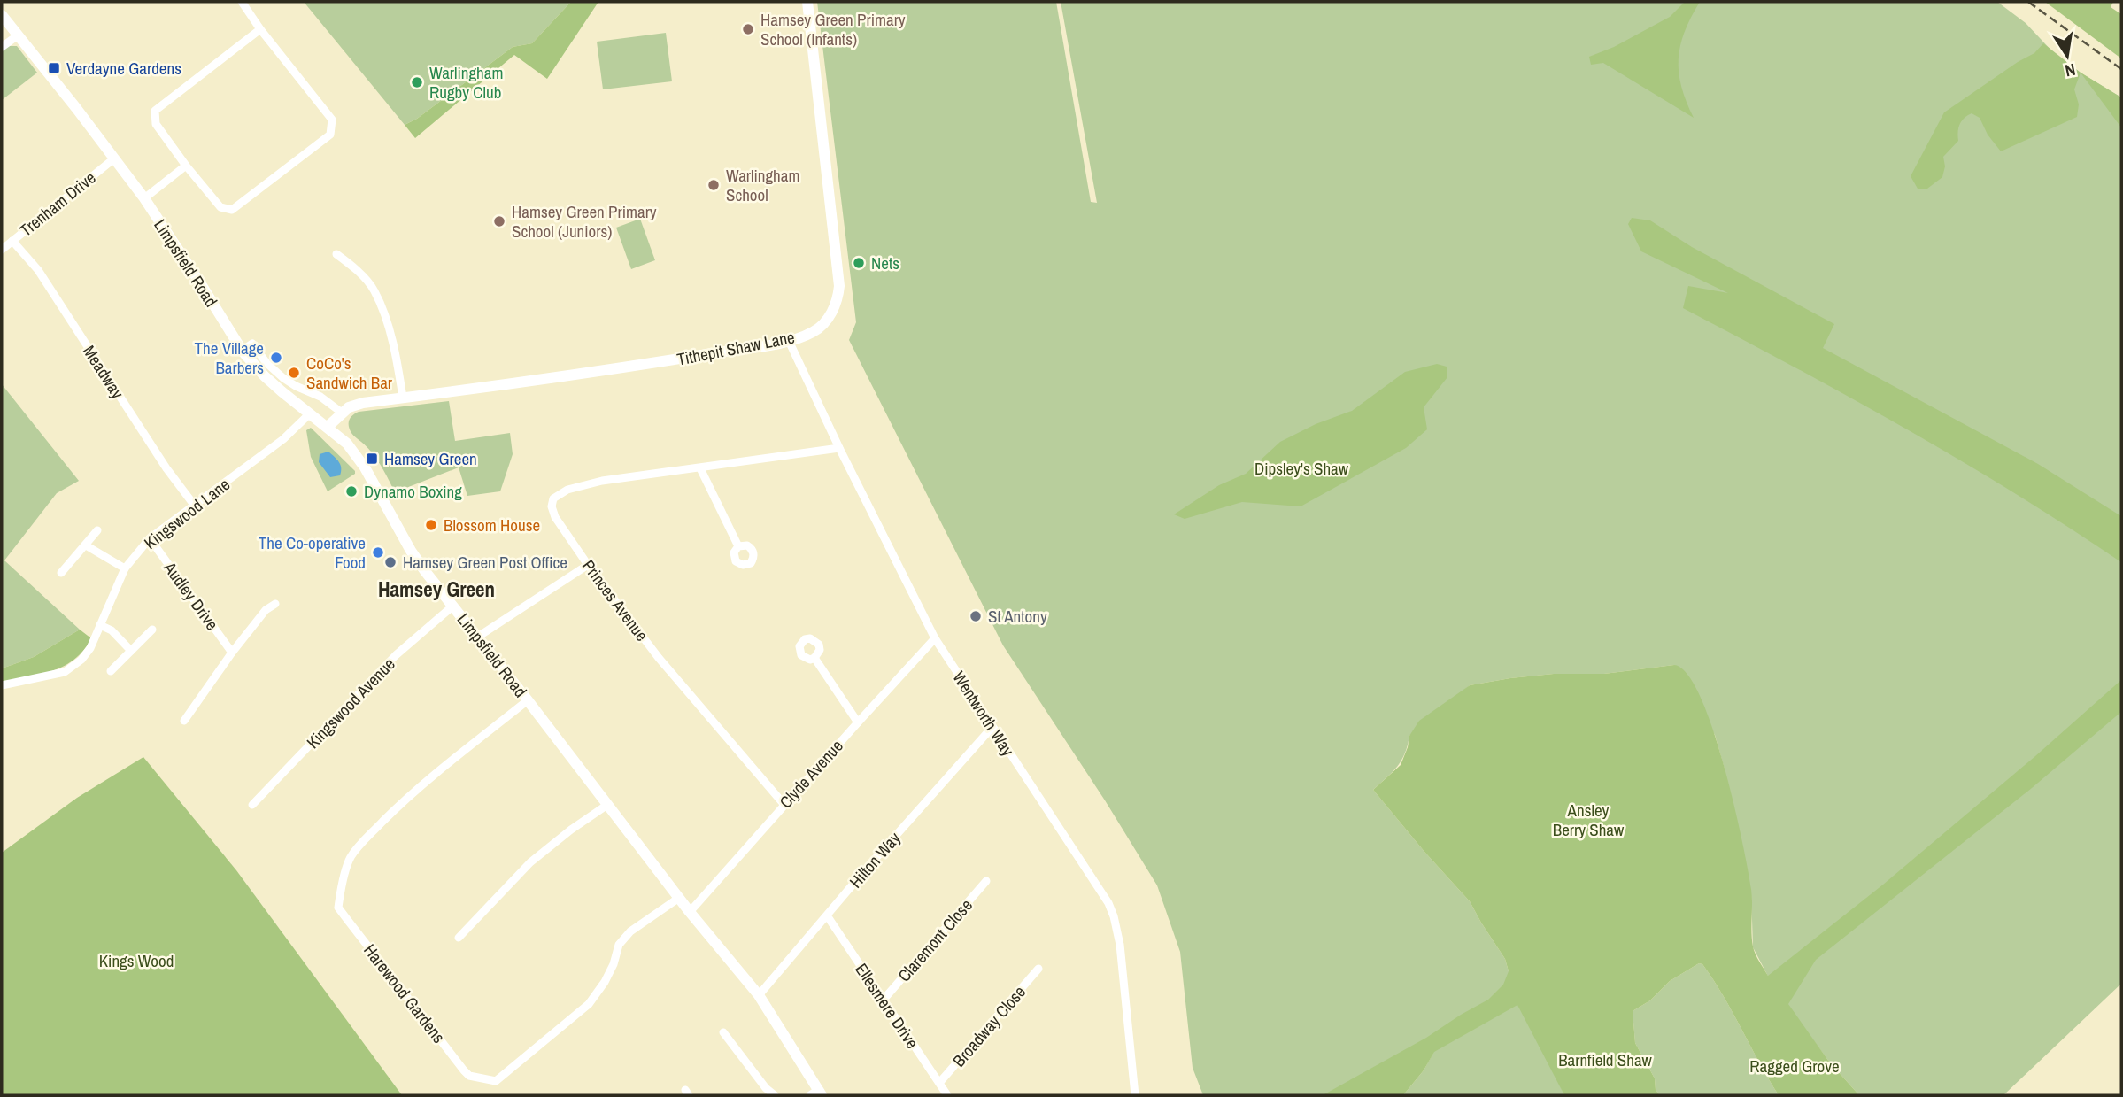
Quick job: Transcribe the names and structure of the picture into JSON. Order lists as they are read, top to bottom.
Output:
{
  "streets": {
    "main road": ["Limpsfield Road", "Tithepit Shaw Lane"],
    "street": [
      "Trenham Drive",
      "Meadway",
      "Kingswood Lane",
      "Audley Drive",
      "Princes Avenue",
      "Kingswood Avenue",
      "Wentworth Way",
      "Clyde Avenue",
      "Hilton Way",
      "Claremont Close",
      "Harewood Gardens",
      "Ellesmere Drive",
      "Broadway Close"
    ]
  },
  "crossings": [
    ["Trenham Drive", "Limpsfield Road"],
    ["Trenham Drive", "Meadway"],
    ["Limpsfield Road", "Tithepit Shaw Lane"],
    ["Limpsfield Road", "Kingswood Lane"],
    ["Limpsfield Road", "Kingswood Avenue"],
    ["Limpsfield Road", "Clyde Avenue"],
    ["Limpsfield Road", "Hilton Way"],
    ["Limpsfield Road", "Harewood Gardens"],
    ["Tithepit Shaw Lane", "Wentworth Way"],
    ["Meadway", "Kingswood Lane"],
    ["Kingswood Lane", "Audley Drive"],
    ["Princes Avenue", "Wentworth Way"],
    ["Princes Avenue", "Clyde Avenue"],
    ["Wentworth Way", "Clyde Avenue"],
    ["Wentworth Way", "Hilton Way"],
    ["Hilton Way", "Ellesmere Drive"],
    ["Claremont Close", "Ellesmere Drive"],
    ["Ellesmere Drive", "Broadway Close"]
  ],
  "districts": ["Hamsey Green"],
  "parks": [
    "Dipsley's Shaw",
    "Ansley Berry Shaw",
    "Kings Wood",
    "Barnfield Shaw",
    "Ragged Grove"
  ],
  "places": {
    "other": [
      "Hamsey Green Primary School (Infants)",
      "Warlingham Rugby Club",
      "Warlingham School",
      "Hamsey Green Primary School (Juniors)",
      "Nets",
      "The Village Barbers",
      "CoCo's Sandwich Bar",
      "Dynamo Boxing",
      "Blossom House",
      "The Co-operative Food",
      "Hamsey Green Post Office",
      "St Antony"
    ],
    "transit": ["Verdayne Gardens", "Hamsey Green"]
  },
  "north": "bottom"
}
